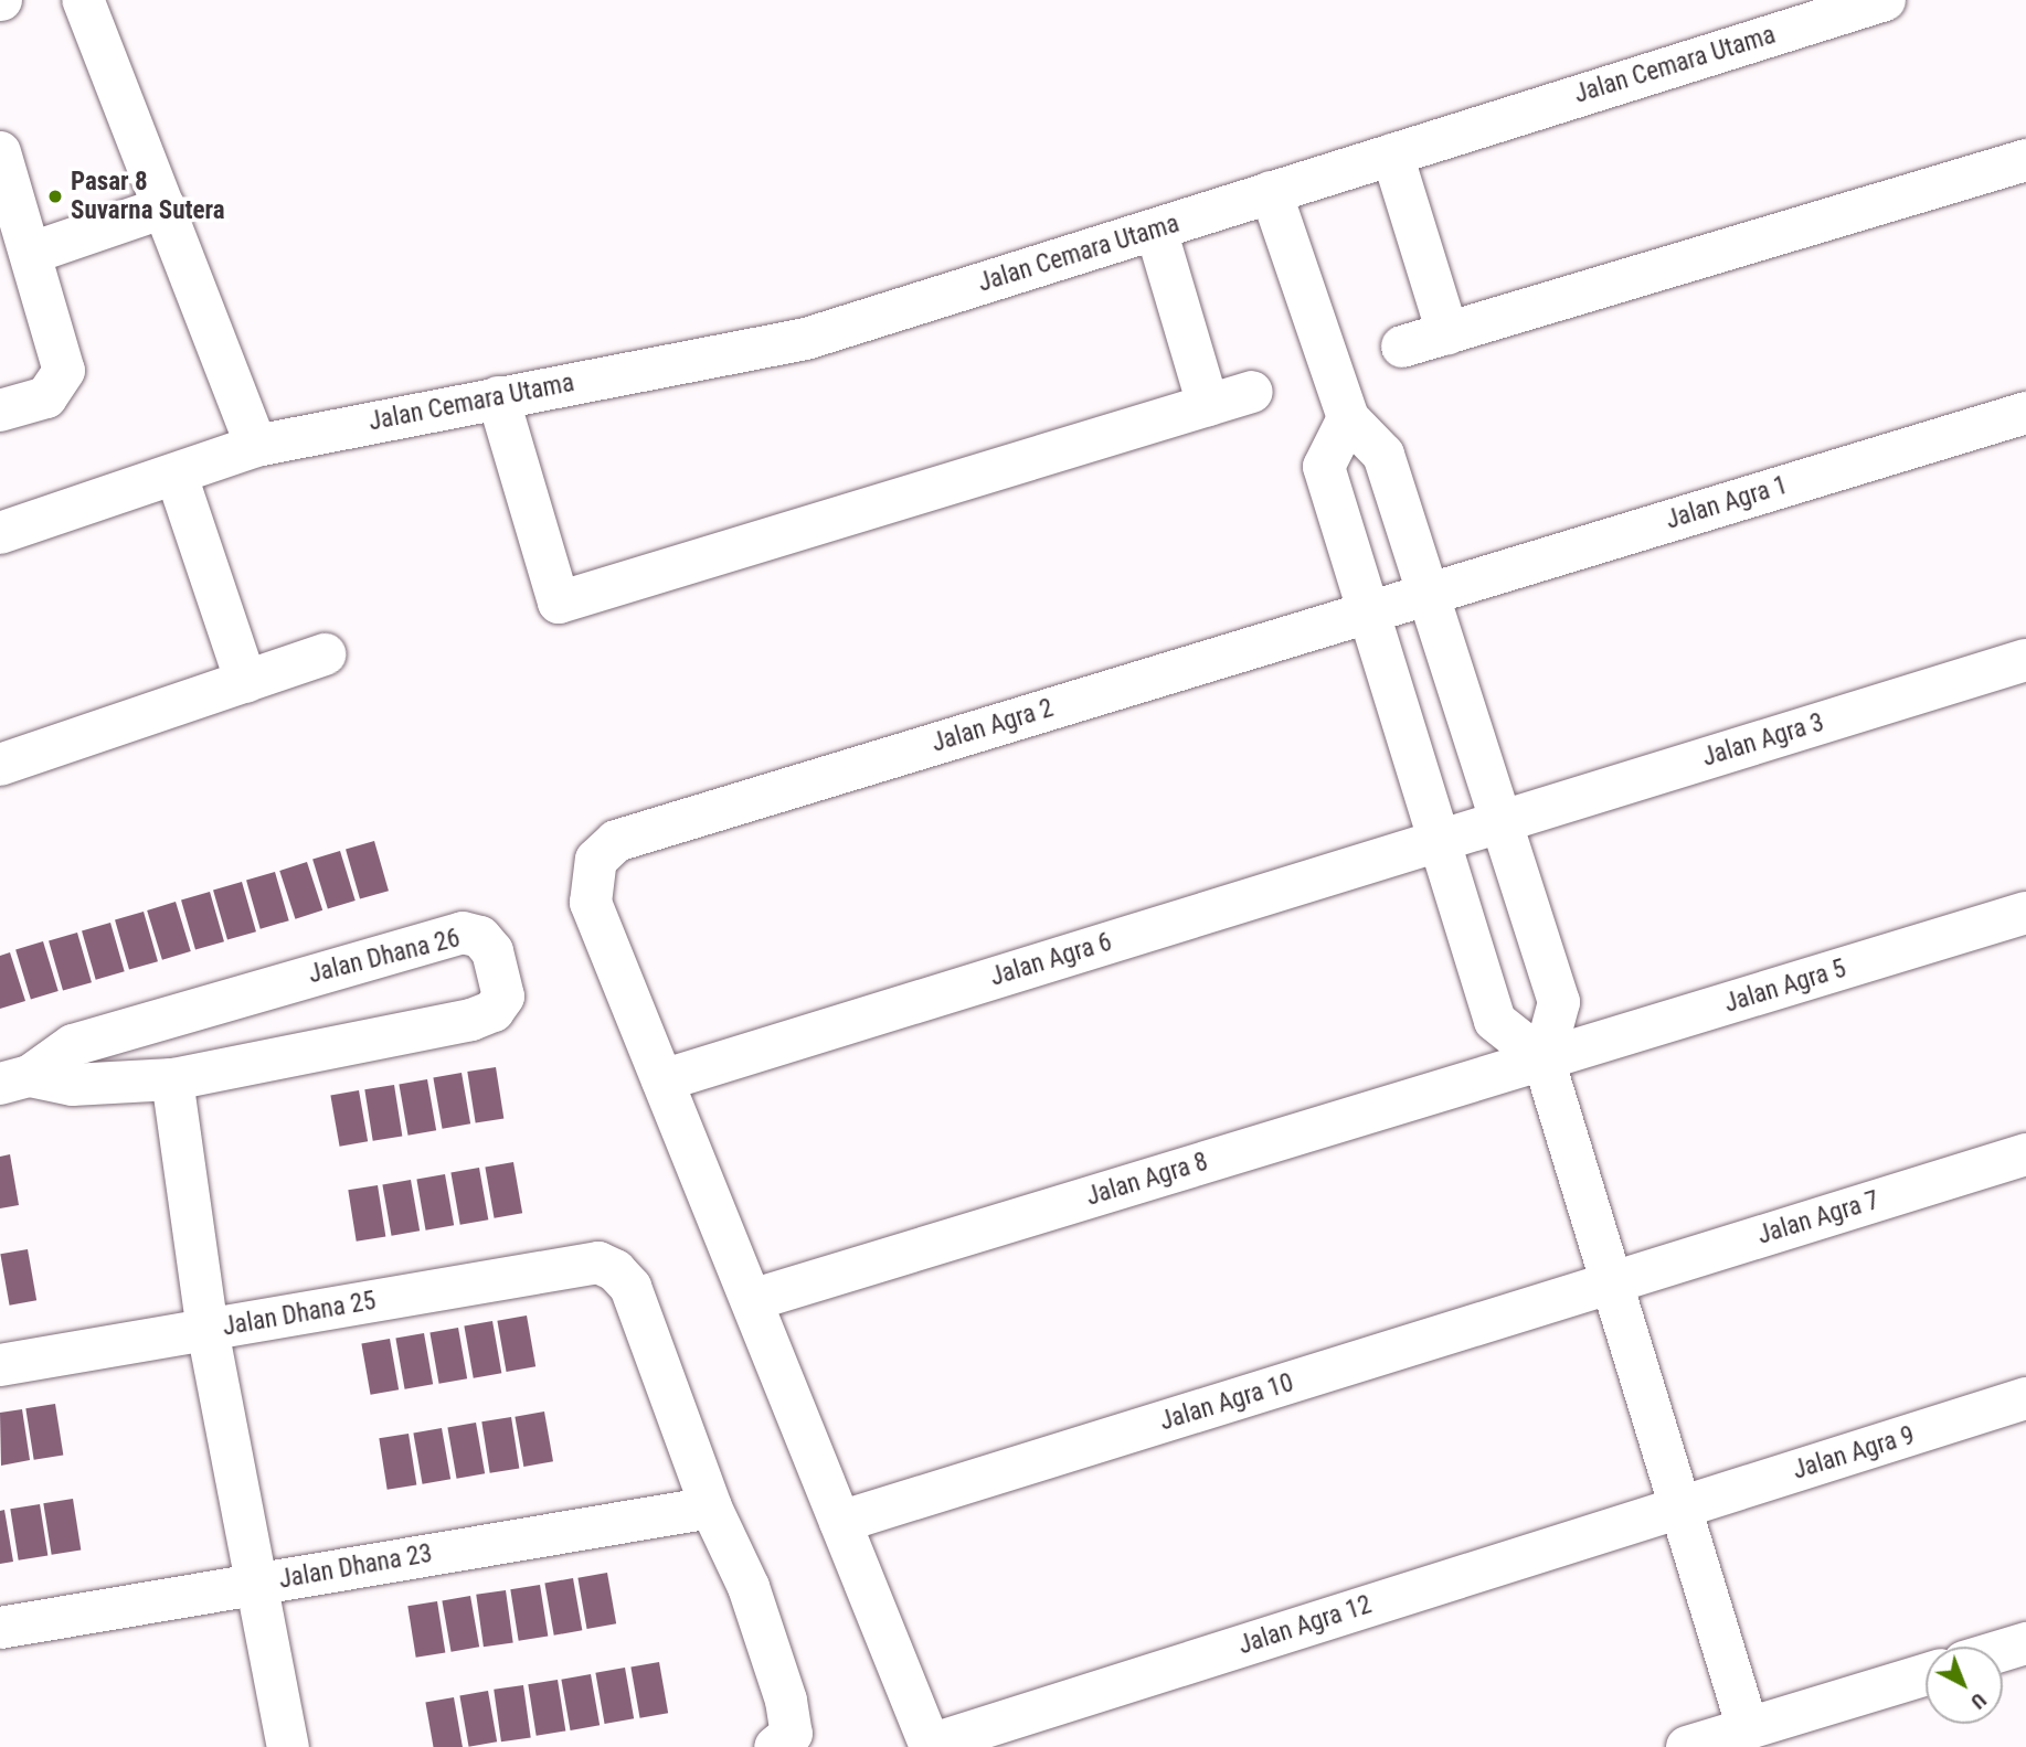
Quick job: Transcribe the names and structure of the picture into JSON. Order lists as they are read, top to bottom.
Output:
{
  "streets": {
    "street": [
      "Jalan Cemara Utama",
      "Jalan Agra 1",
      "Jalan Agra 2",
      "Jalan Agra 3",
      "Jalan Dhana 26",
      "Jalan Agra 6",
      "Jalan Agra 5",
      "Jalan Agra 8",
      "Jalan Agra 7",
      "Jalan Dhana 25",
      "Jalan Agra 10",
      "Jalan Agra 9",
      "Jalan Dhana 23",
      "Jalan Agra 12"
    ]
  },
  "crossings": [
    ["Jalan Agra 1", "Jalan Agra 2"],
    ["Jalan Agra 2", "Jalan Agra 6"],
    ["Jalan Agra 3", "Jalan Agra 6"],
    ["Jalan Agra 5", "Jalan Agra 8"],
    ["Jalan Agra 7", "Jalan Agra 10"],
    ["Jalan Dhana 25", "Jalan Dhana 23"],
    ["Jalan Agra 9", "Jalan Agra 12"]
  ],
  "places": ["Pasar 8 Suvarna Sutera"],
  "north": "bottom right"
}
